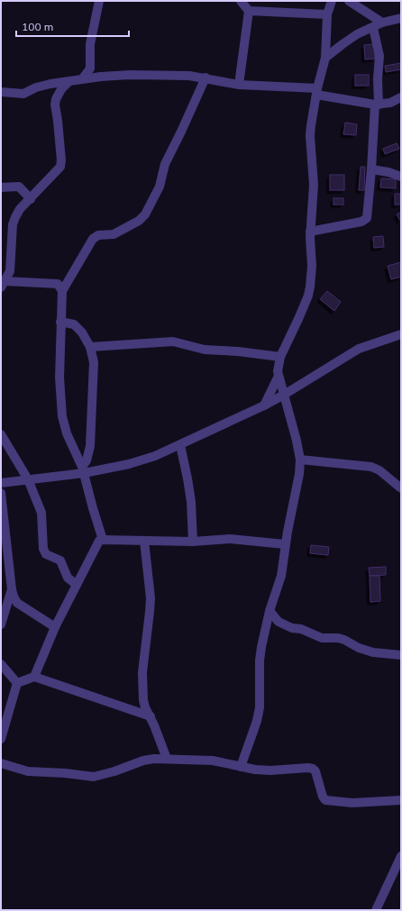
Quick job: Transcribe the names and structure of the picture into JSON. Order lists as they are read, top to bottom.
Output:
{
  "scale_bar": "100 m"
}
